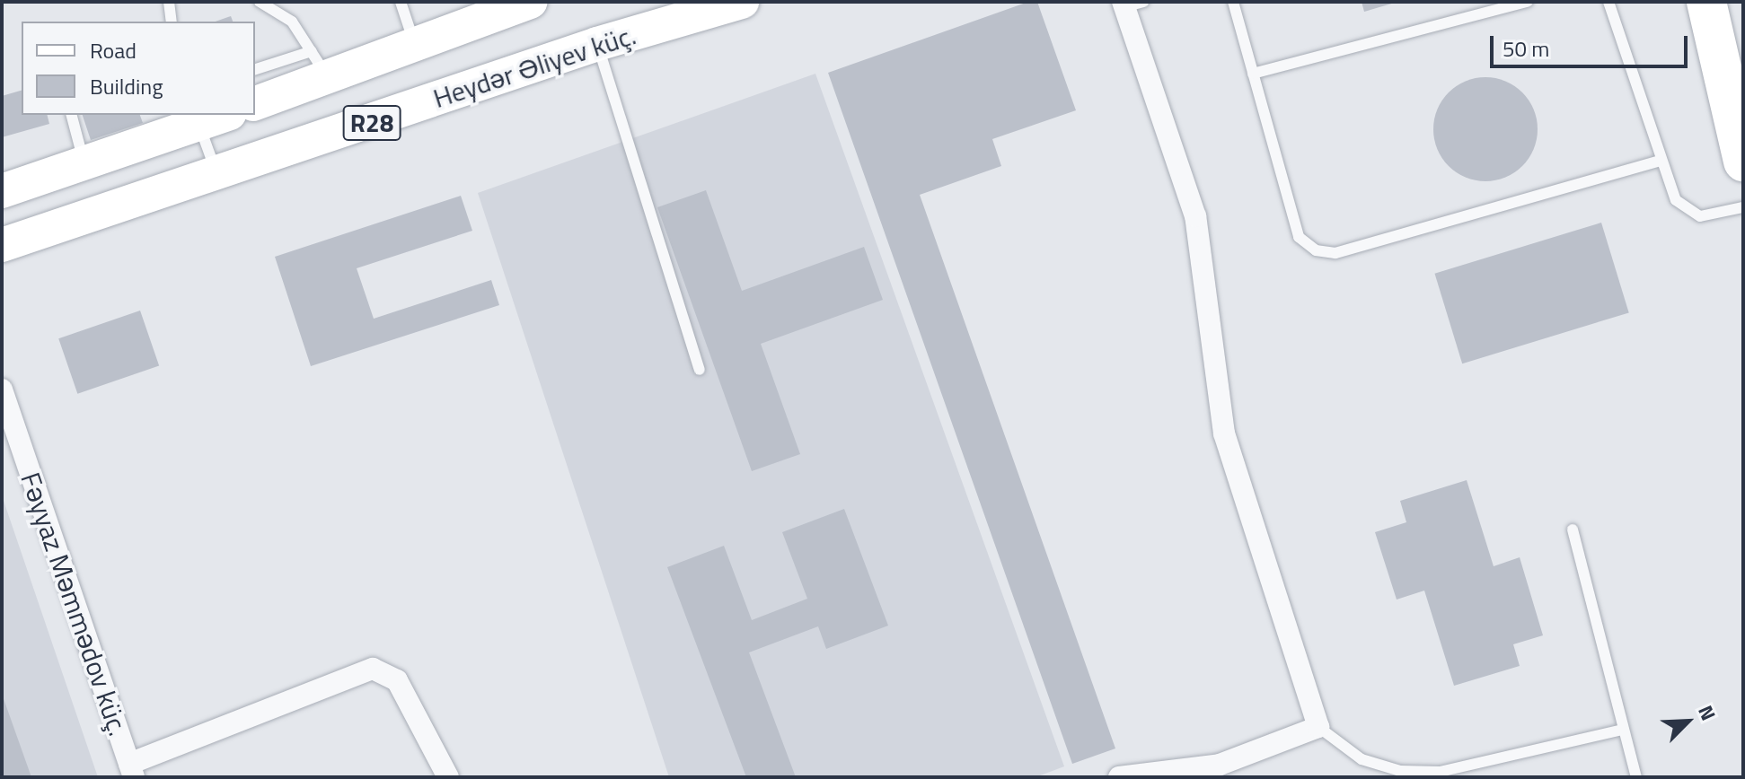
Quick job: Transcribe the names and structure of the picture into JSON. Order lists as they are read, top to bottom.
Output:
{
  "streets": {
    "main road": ["Heydər Əliyev küç.", "R28"],
    "street": ["Fəyyaz Məmmədov küç."]
  },
  "legend": ["Road", "Building"],
  "scale_bar": "50 m",
  "north": "top right"
}
